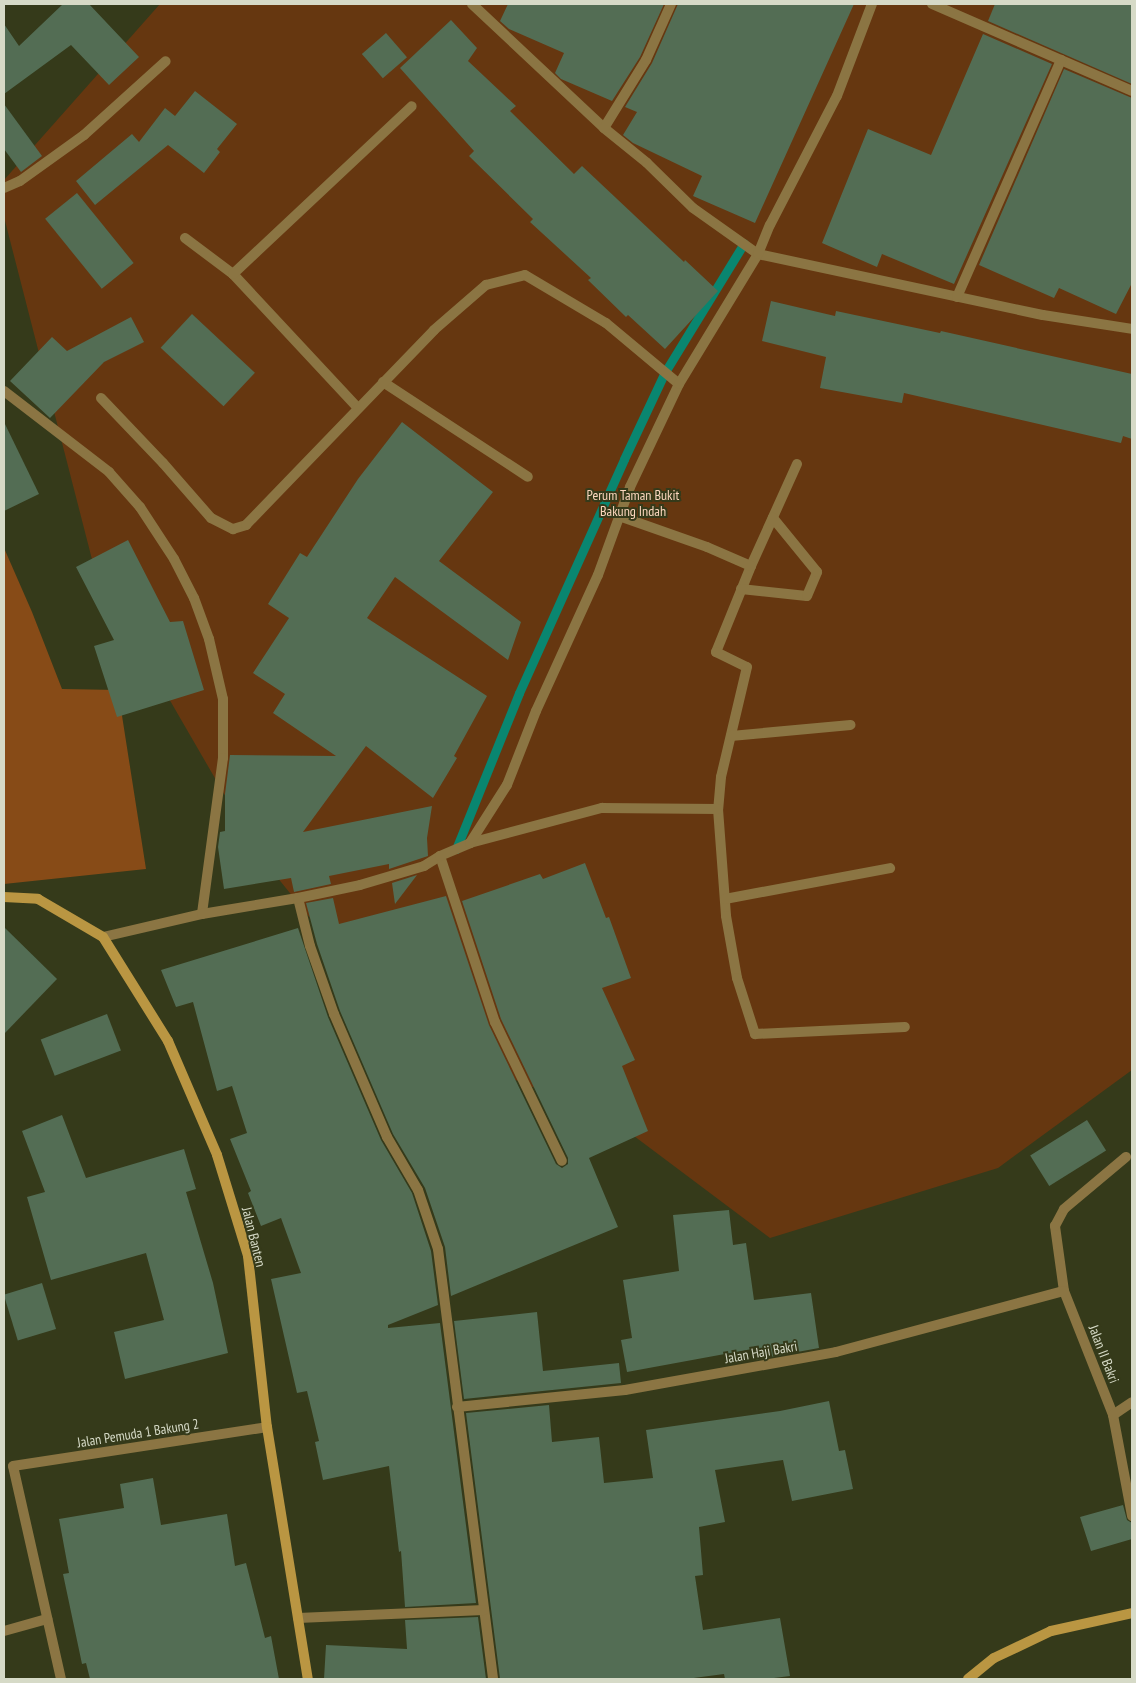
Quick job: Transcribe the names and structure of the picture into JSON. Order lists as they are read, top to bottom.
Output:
{
  "streets": {
    "street": [
      "Jalan Banten",
      "Jalan Haji Bakri",
      "Jalan II Bakri",
      "Jalan Pemuda 1 Bakung 2"
    ]
  },
  "crossings": [
    ["Jalan Banten", "Jalan Pemuda 1 Bakung 2"],
    ["Jalan Haji Bakri", "Jalan II Bakri"]
  ],
  "parks": ["Perum Taman Bukit Bakung Indah"]
}
